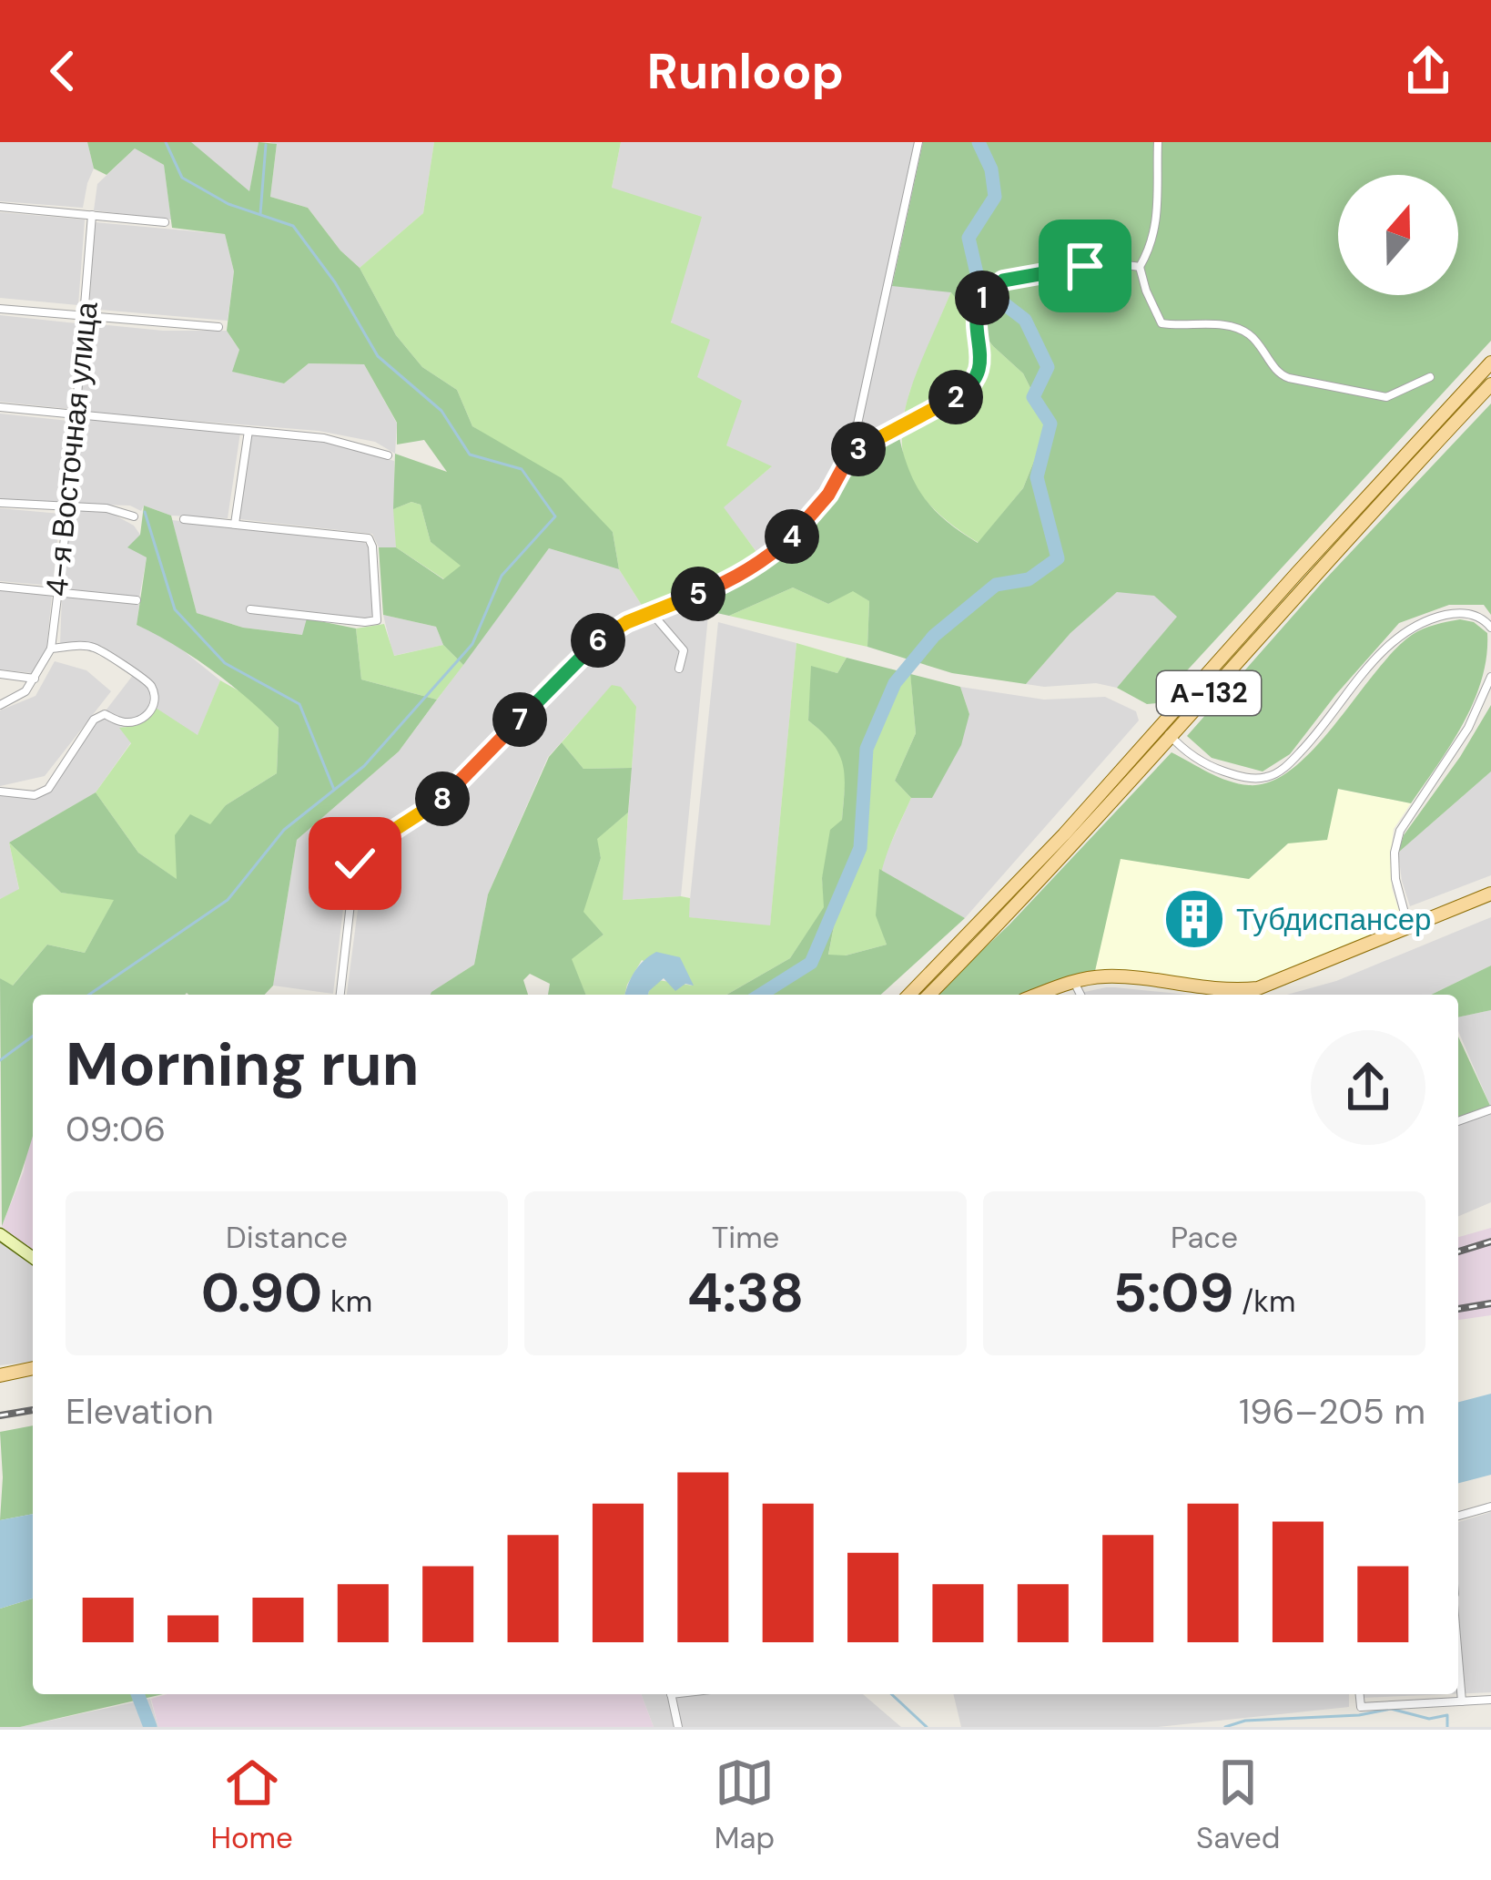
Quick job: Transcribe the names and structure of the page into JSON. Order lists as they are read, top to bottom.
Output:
{
  "streets": {
    "main road": ["А-132"],
    "street": ["4-я Восточная улица"]
  },
  "places": {
    "building": ["Тубдиспансер"]
  },
  "north": "top",
  "page": {
    "header": "Runloop",
    "pins": [
      "1",
      "2",
      "3",
      "4",
      "5",
      "6",
      "7",
      "8"
    ],
    "heading": ["Morning run", "09:06"],
    "stats": [
      ["Distance", "0.90 km"],
      ["Time", "4:38"],
      ["Pace", "5:09 /km"]
    ],
    "chart": ["Elevation", "196–205 m"],
    "tabs": ["Home", "Map", "Saved"]
  }
}
